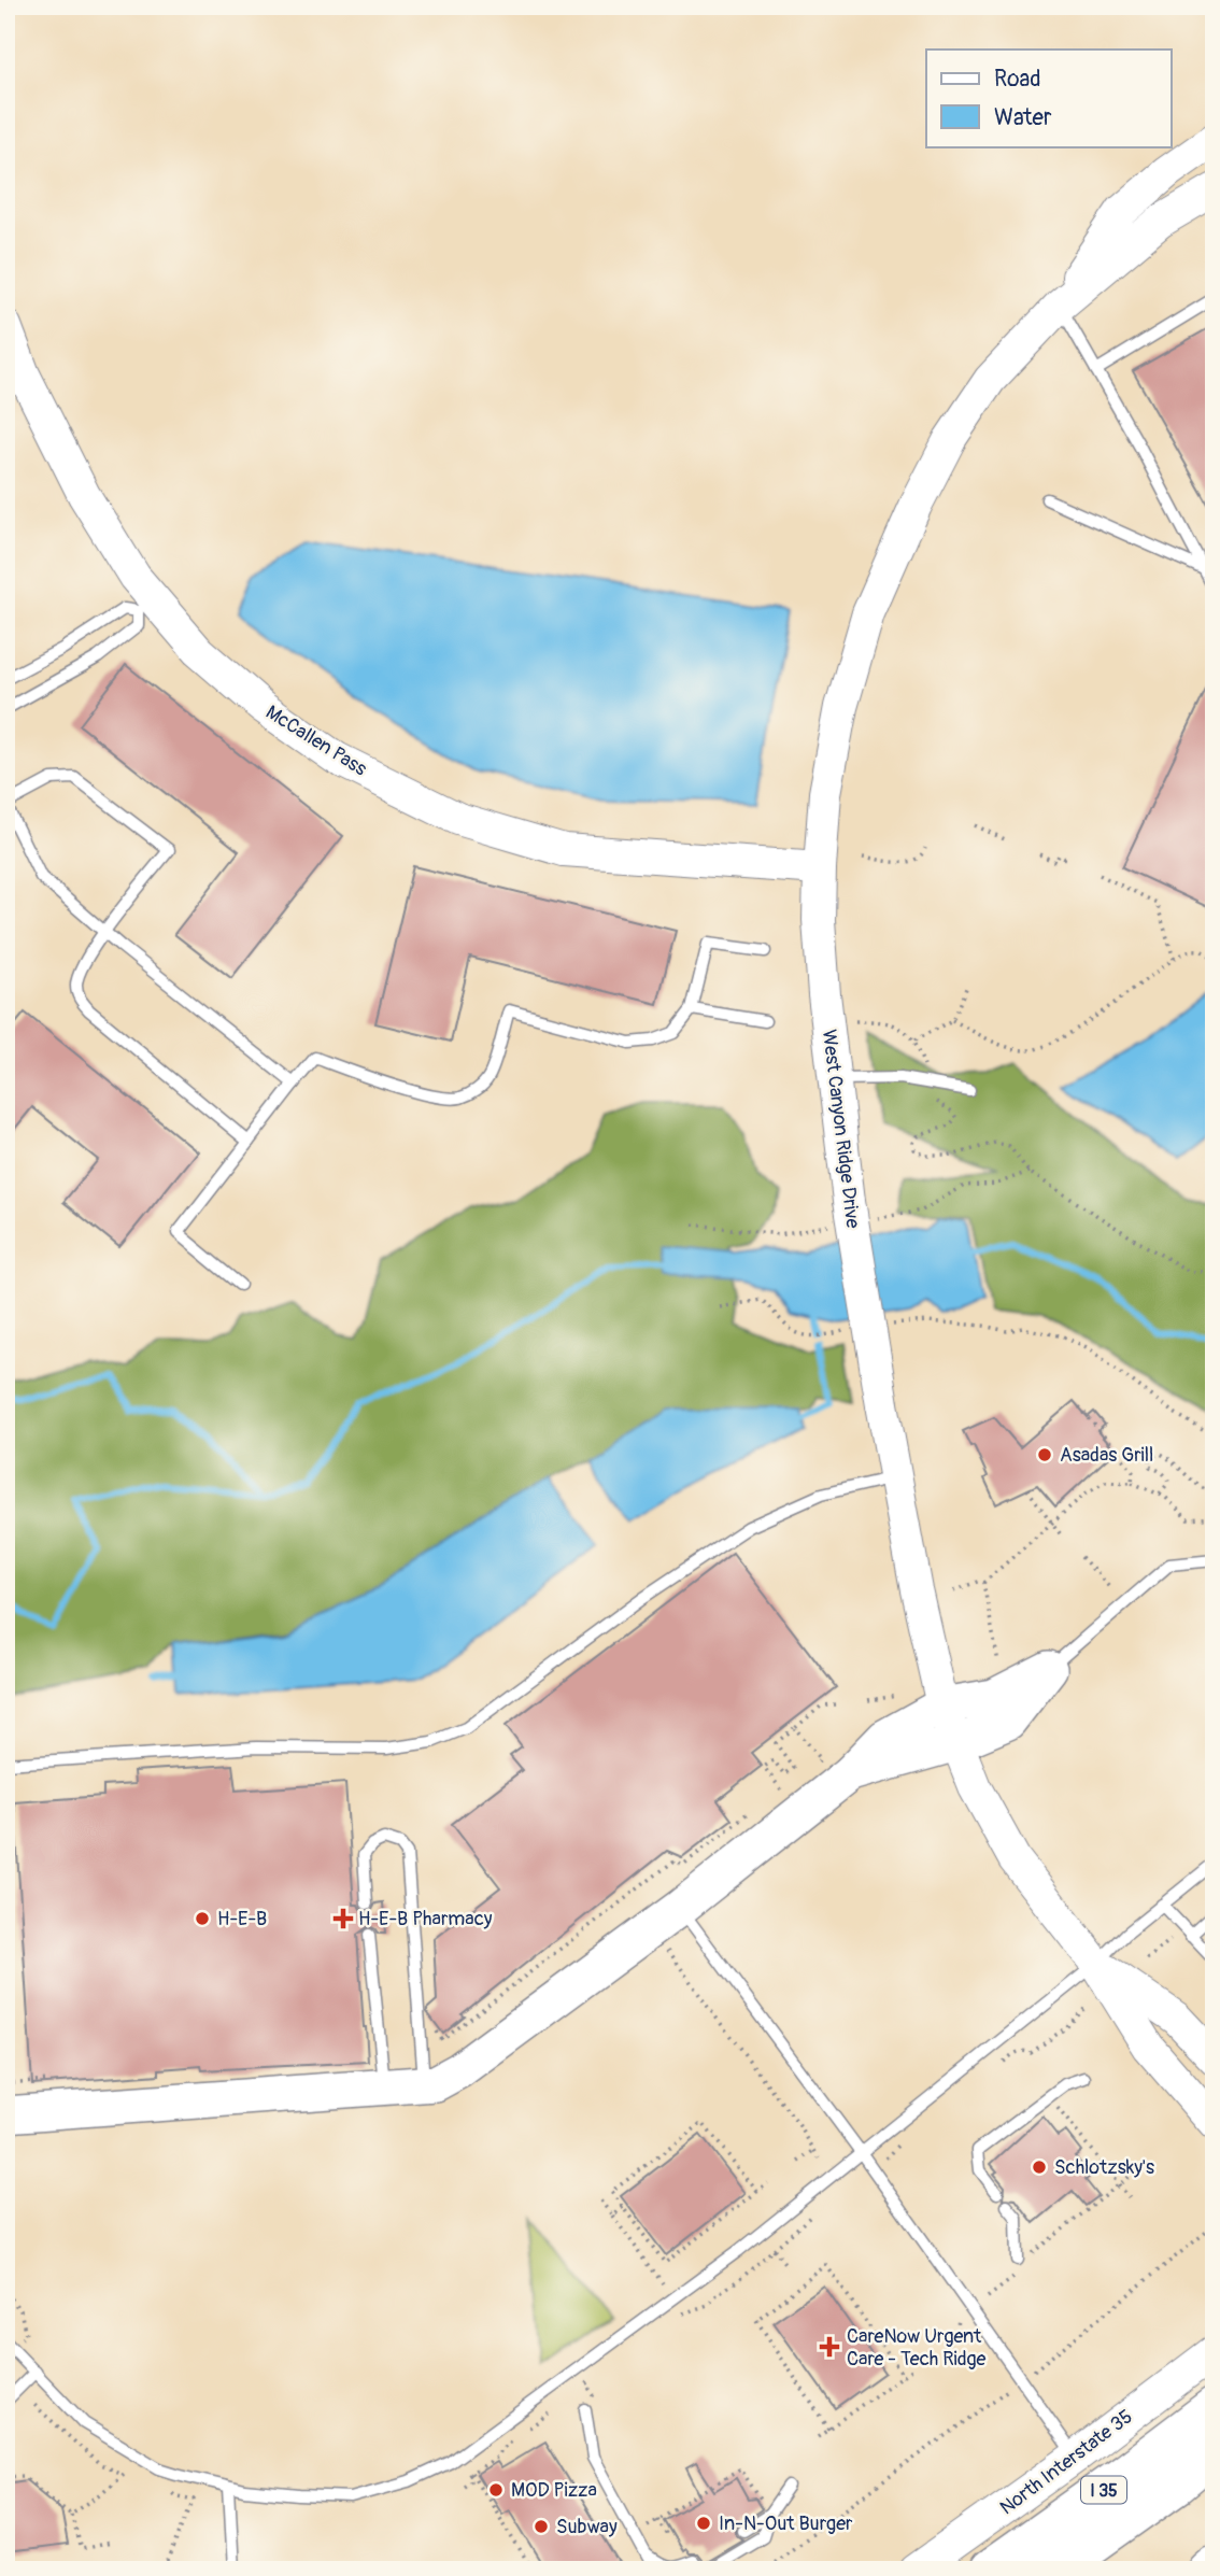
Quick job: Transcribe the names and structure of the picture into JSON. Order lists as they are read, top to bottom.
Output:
{
  "streets": {
    "highway": ["I 35"],
    "street": ["McCallen Pass", "West Canyon Ridge Drive", "North Interstate 35"]
  },
  "crossings": [
    ["McCallen Pass", "West Canyon Ridge Drive"]
  ],
  "places": {
    "other": [
      "Asadas Grill",
      "H-E-B",
      "Schlotzsky's",
      "MOD Pizza",
      "In-N-Out Burger",
      "Subway"
    ],
    "health": ["H-E-B Pharmacy", "CareNow Urgent Care - Tech Ridge"]
  },
  "legend": ["Road", "Water"]
}
